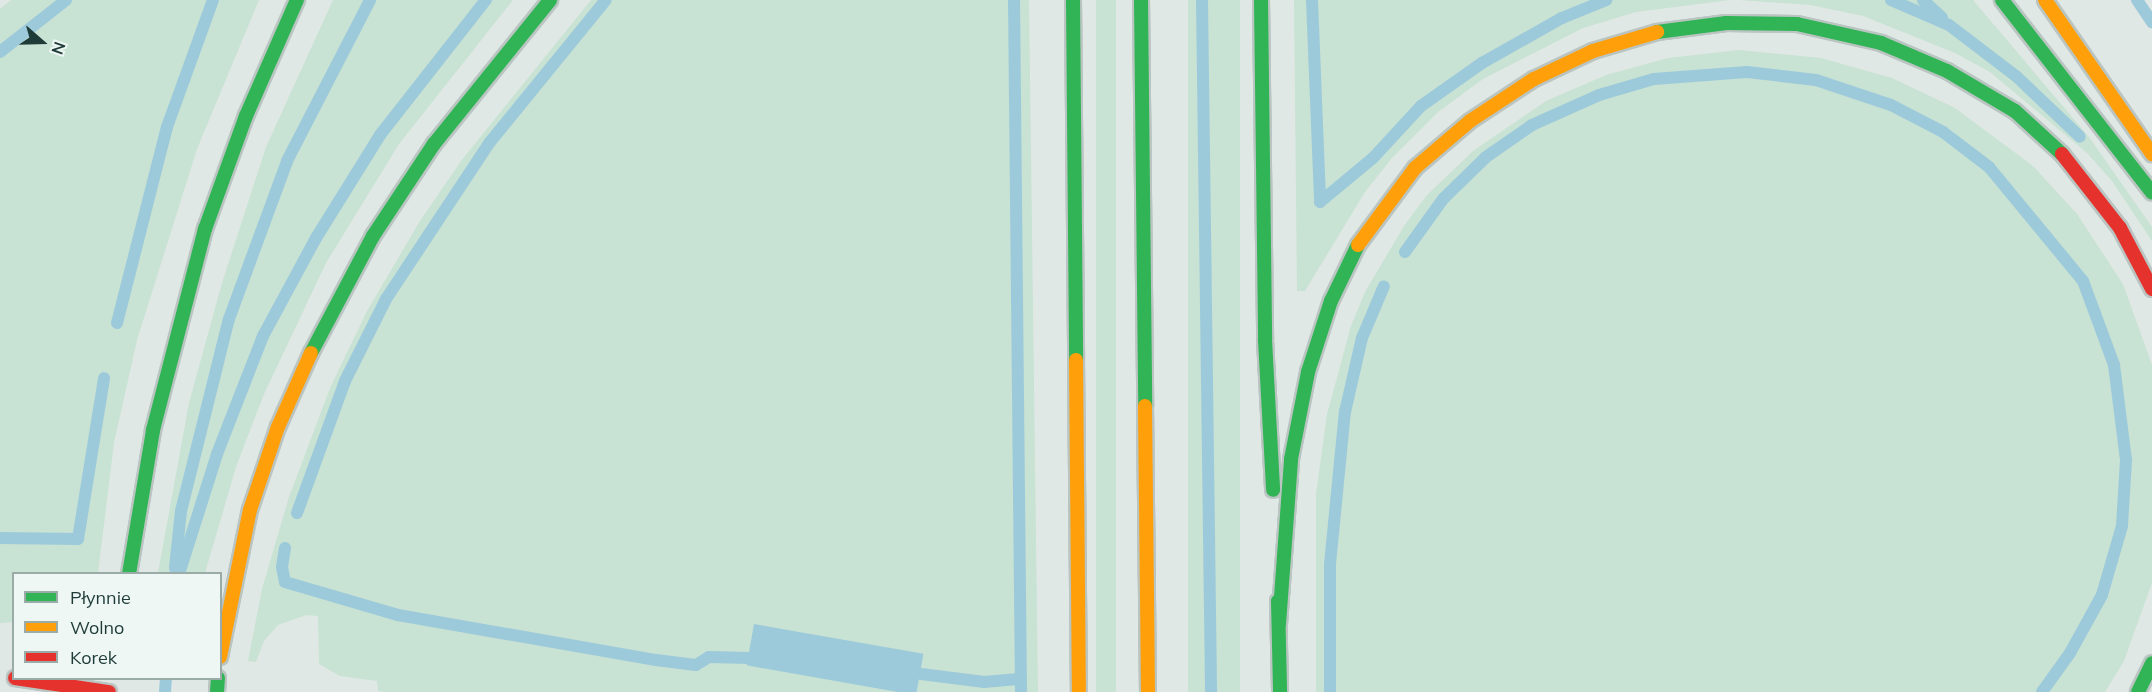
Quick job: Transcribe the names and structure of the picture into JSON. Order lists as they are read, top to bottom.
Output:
{
  "legend": ["Płynnie", "Wolno", "Korek"],
  "north": "right"
}
